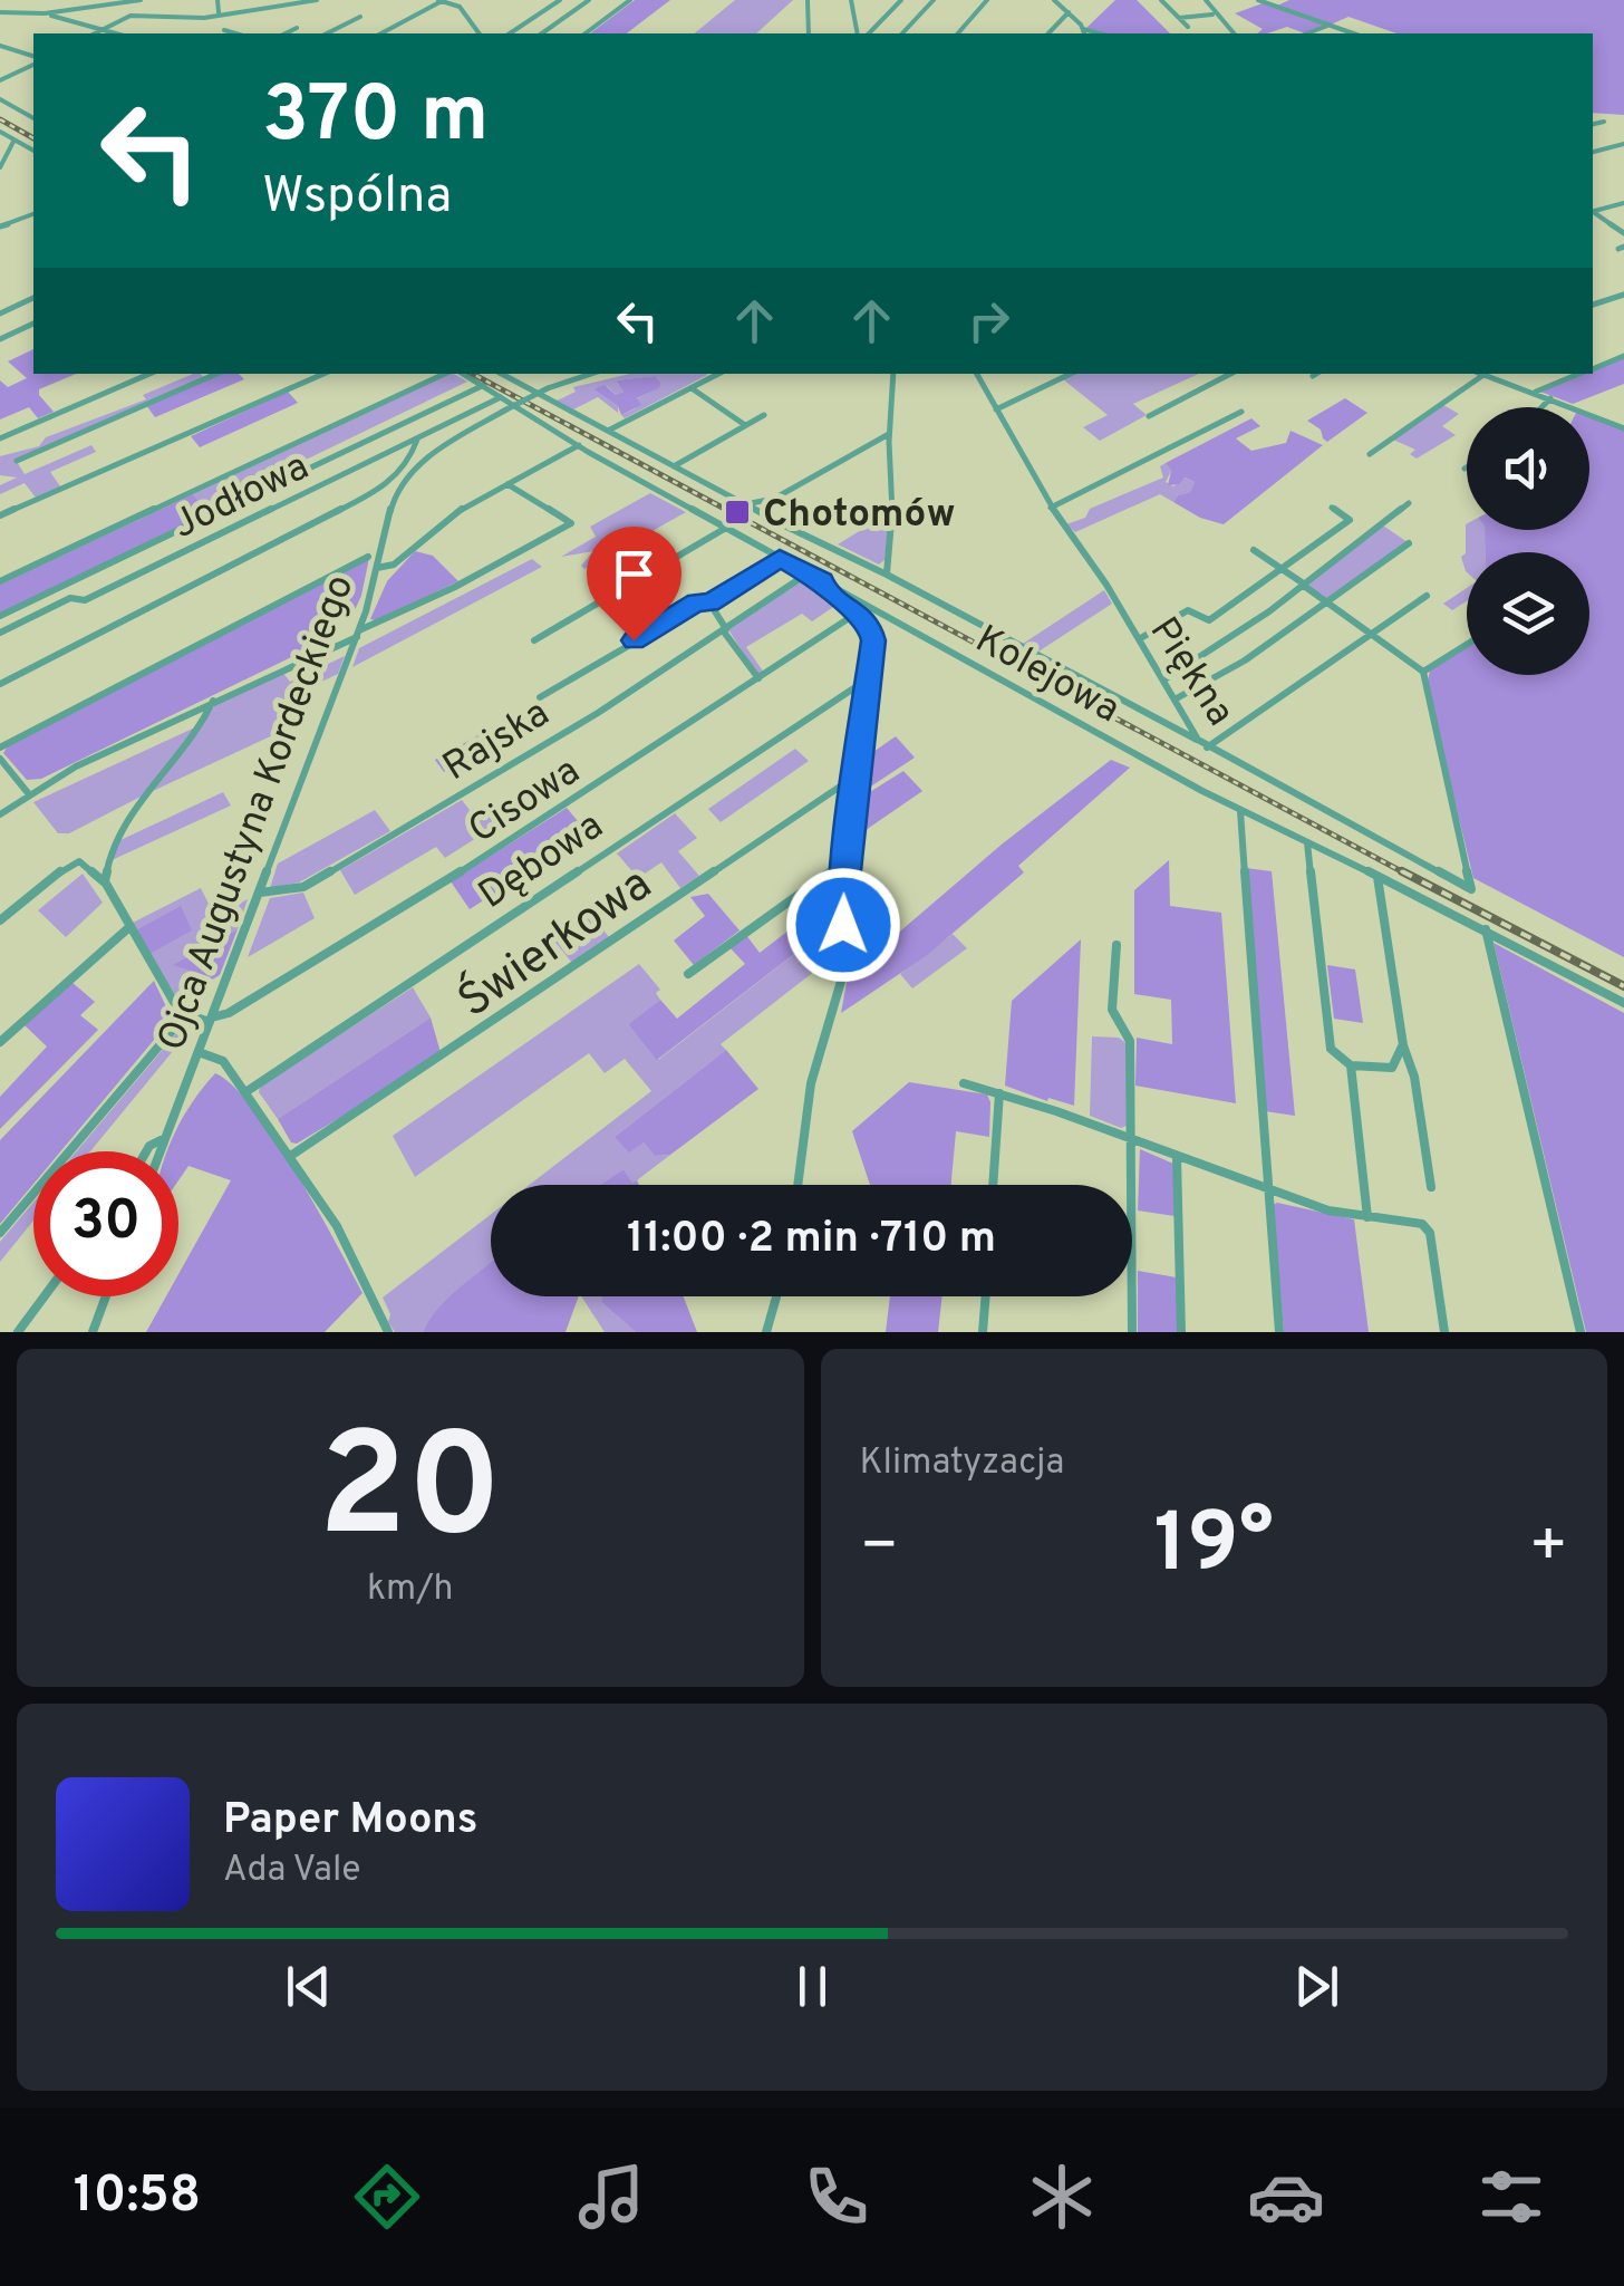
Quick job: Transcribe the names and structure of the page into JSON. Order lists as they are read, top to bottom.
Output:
{
  "streets": {
    "street": [
      "Jodłowa",
      "Piękna",
      "Kolejowa",
      "Rajska",
      "Cisowa",
      "Ojca Augustyna Kordeckiego",
      "Dębowa",
      "Świerkowa"
    ]
  },
  "crossings": [
    ["Jodłowa", "Kolejowa"],
    ["Piękna", "Kolejowa"],
    ["Kolejowa", "Rajska"],
    ["Kolejowa", "Ojca Augustyna Kordeckiego"],
    ["Rajska", "Ojca Augustyna Kordeckiego"],
    ["Cisowa", "Ojca Augustyna Kordeckiego"]
  ],
  "places": {
    "transit": ["Chotomów"]
  },
  "page": {
    "turn": ["370 m", "Wspólna"],
    "limit": "30",
    "trip": "11:00 · 2 min · 710 m",
    "tile": [
      ["20", "km/h"],
      "Klimatyzacja"
    ],
    "heat": ["−", "19°", "+"],
    "song": ["Paper Moons", "Ada Vale"],
    "tabs": "10:58"
  }
}
